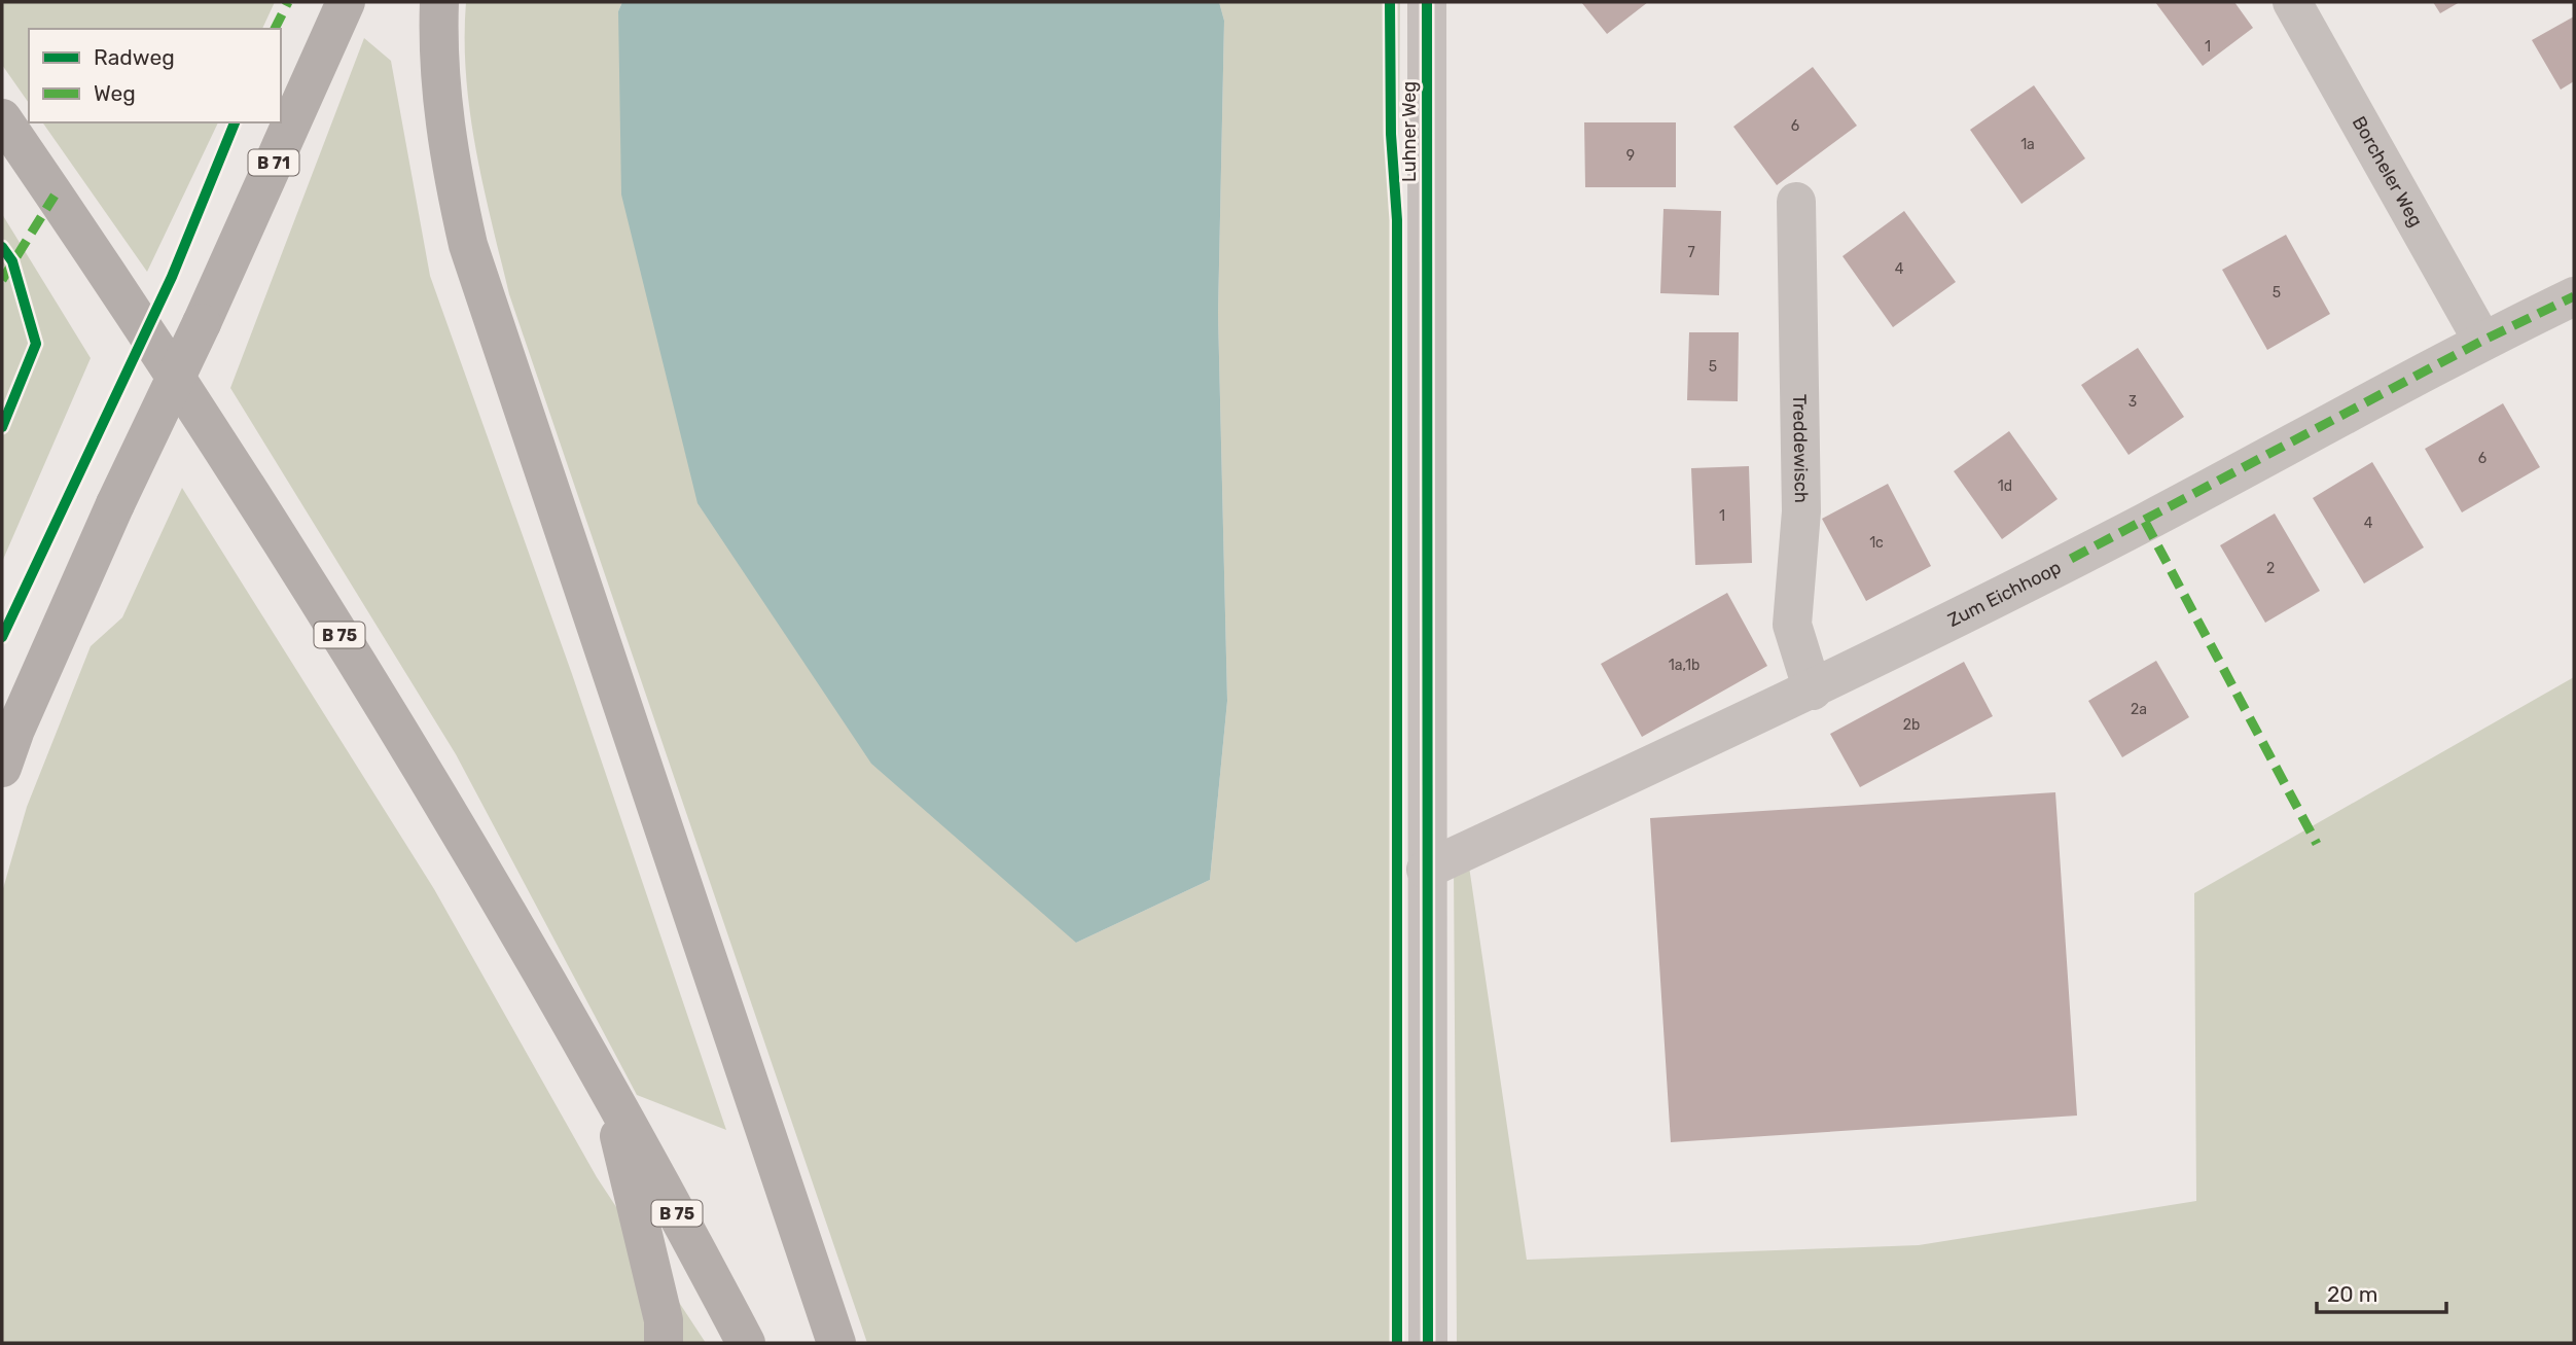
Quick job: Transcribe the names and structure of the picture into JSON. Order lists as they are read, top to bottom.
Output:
{
  "streets": {
    "main road": ["B 71", "B 75"],
    "street": [
      "Luhner Weg",
      "Borcheler Weg",
      "Treddewisch",
      "Zum Eichhoop"
    ]
  },
  "crossings": [
    ["Luhner Weg", "Zum Eichhoop"],
    ["Borcheler Weg", "Zum Eichhoop"],
    ["Treddewisch", "Zum Eichhoop"]
  ],
  "house_numbers": [
    "1",
    "6",
    "1a",
    "9",
    "7",
    "4",
    "5",
    "5",
    "3",
    "6",
    "1d",
    "1",
    "4",
    "1c",
    "2",
    "1a,1b",
    "2a",
    "2b"
  ],
  "legend": ["Radweg", "Weg"],
  "scale_bar": "20 m"
}
